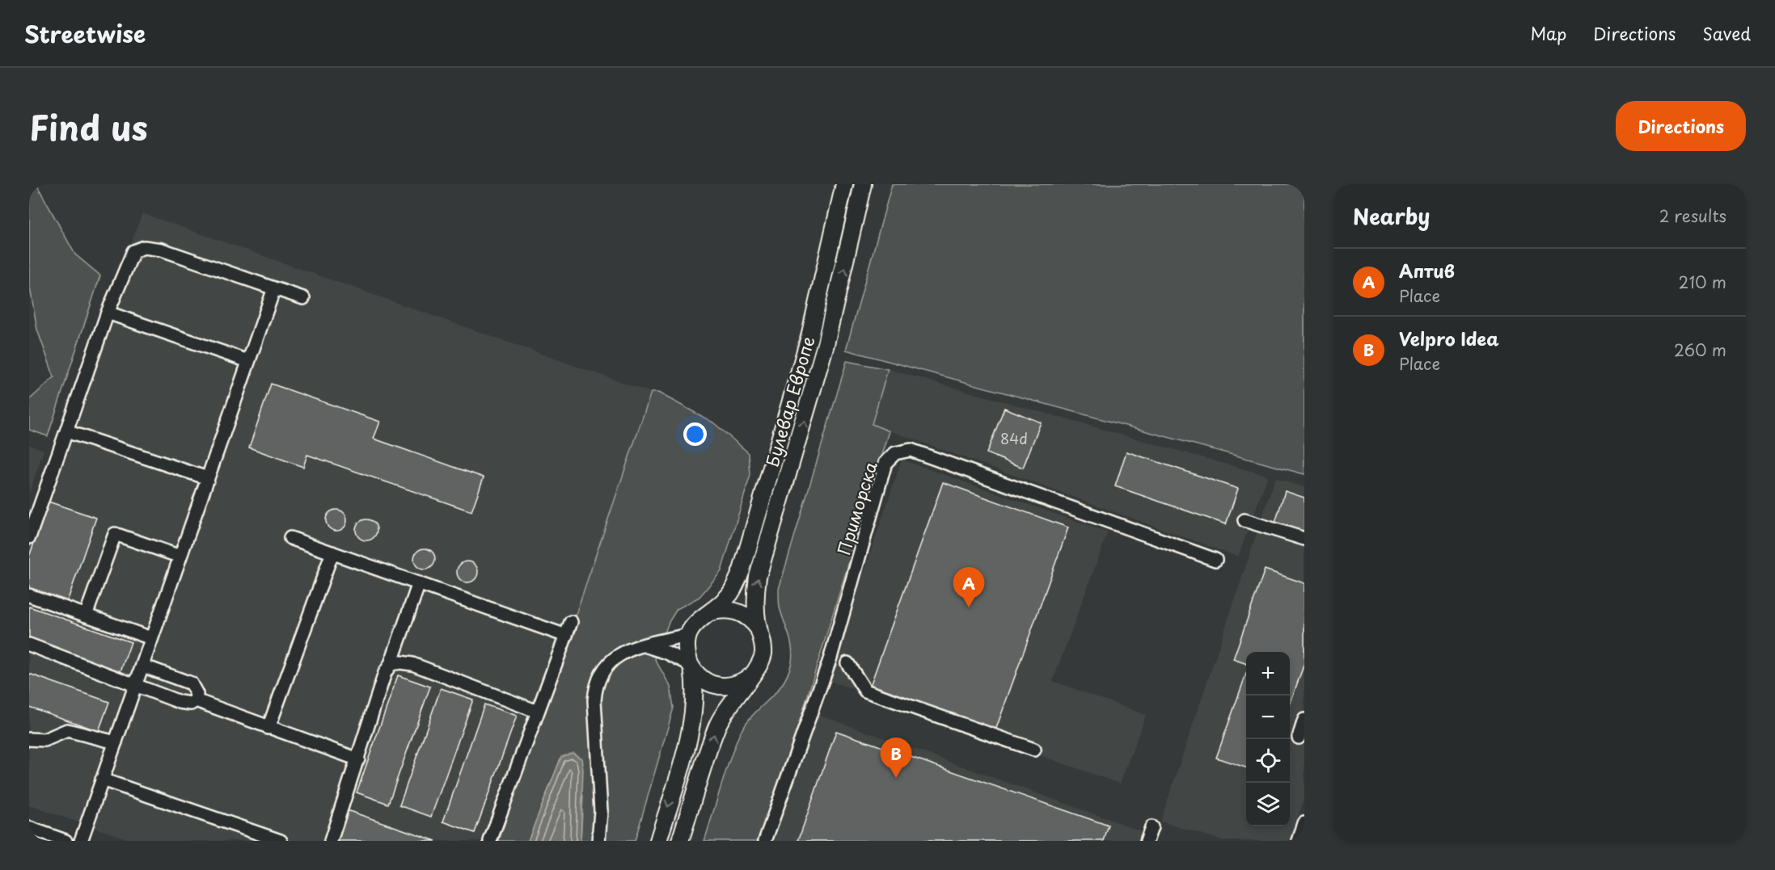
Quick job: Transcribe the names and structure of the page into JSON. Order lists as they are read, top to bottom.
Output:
{
  "streets": {
    "main road": ["Булевар Европе"],
    "street": ["Приморска"]
  },
  "house_numbers": ["84d"],
  "page": {
    "header": "Streetwise",
    "nav": ["Map", "Directions", "Saved"],
    "title": "Find us",
    "buttons": "Directions",
    "heading": ["Nearby", "2 results"],
    "list": [
      {
        "mark": "A",
        "name": "Аптив",
        "note": "Place",
        "value": "210 m"
      },
      {
        "mark": "B",
        "name": "Velpro Idea",
        "note": "Place",
        "value": "260 m"
      }
    ],
    "pins": ["A", "B"],
    "map_buttons": ["+", "−"]
  }
}
